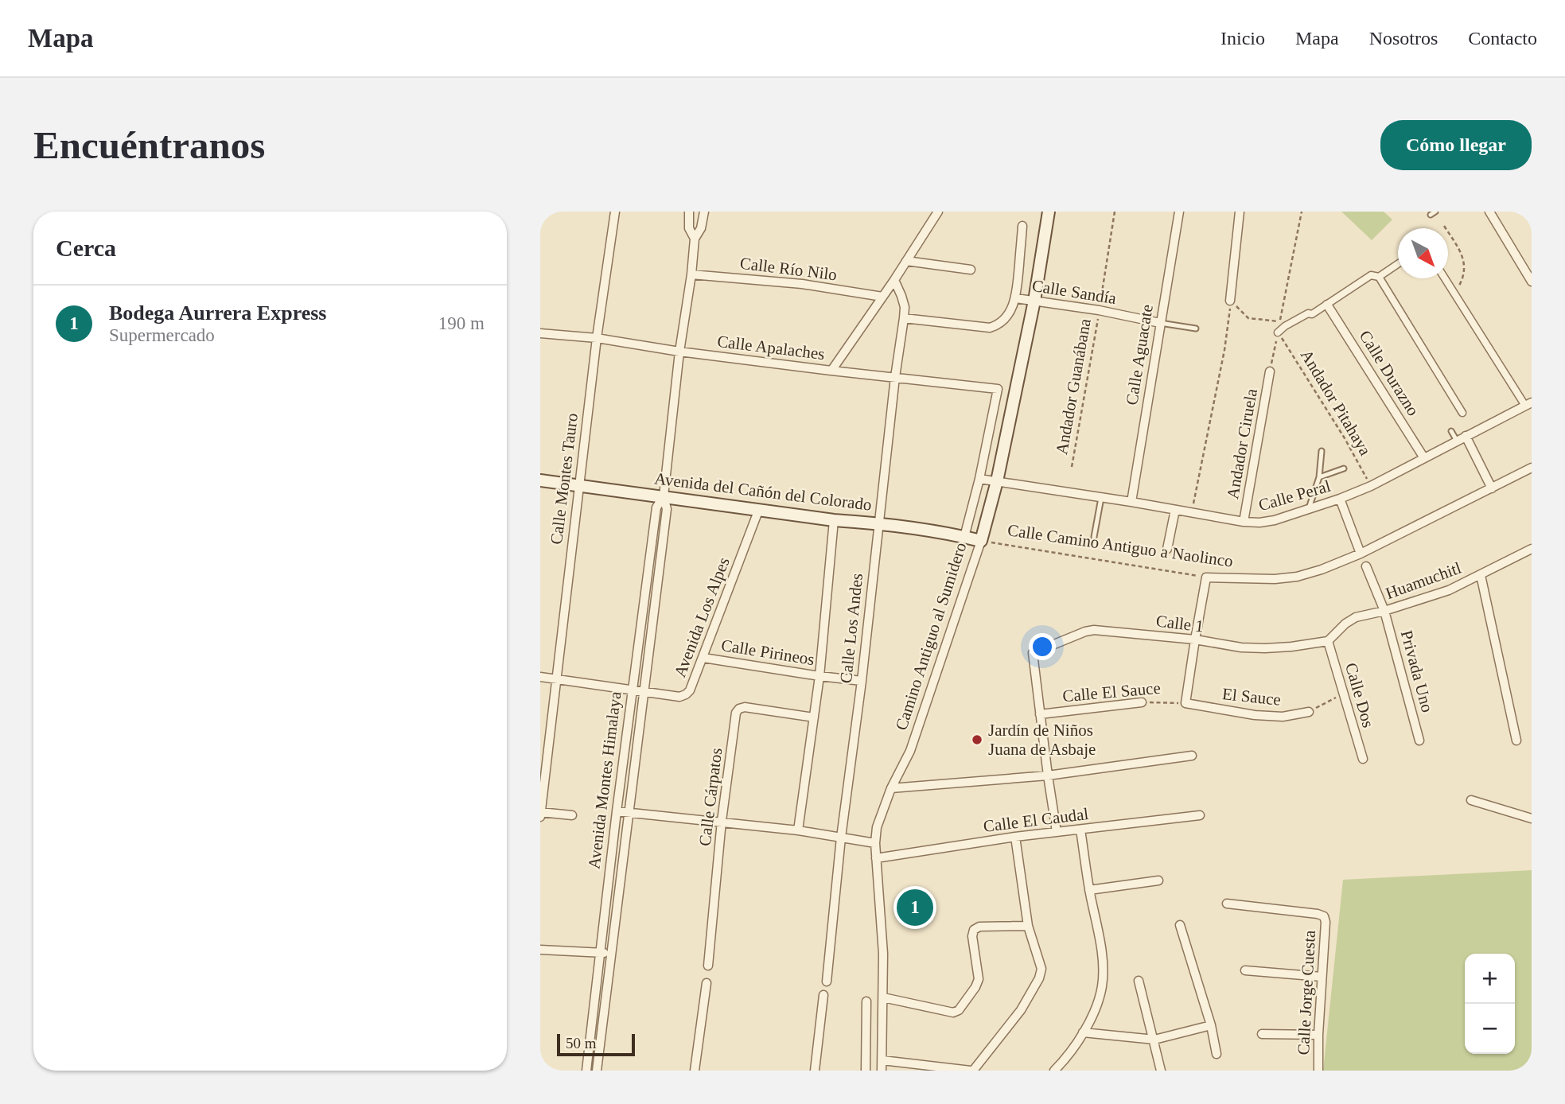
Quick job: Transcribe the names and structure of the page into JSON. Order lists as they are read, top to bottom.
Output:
{
  "streets": {
    "main road": ["Avenida del Cañón del Colorado", "Camino Antiguo al Sumidero"],
    "street": [
      "Calle Río Nilo",
      "Calle Sandía",
      "Calle Apalaches",
      "Calle Aguacate",
      "Calle Durazno",
      "Andador Ciruela",
      "Calle Montes Tauro",
      "Calle Peral",
      "Calle Camino Antiguo a Naolinco",
      "Huamuchitl",
      "Avenida Los Alpes",
      "Calle 1",
      "Calle Los Andes",
      "Calle Pirineos",
      "Privada Uno",
      "Calle El Sauce",
      "Calle Dos",
      "El Sauce",
      "Avenida Montes Himalaya",
      "Calle Cárpatos",
      "Calle El Caudal",
      "Calle Jorge Cuesta"
    ],
    "path": ["Andador Guanábana", "Andador Pitahaya"]
  },
  "crossings": [
    ["Calle Río Nilo", "Avenida Montes Himalaya"],
    ["Calle Sandía", "Calle Aguacate"],
    ["Calle Sandía", "Andador Guanábana"],
    ["Calle Sandía", "Camino Antiguo al Sumidero"],
    ["Calle Apalaches", "Calle Montes Tauro"],
    ["Calle Apalaches", "Calle Peral"],
    ["Calle Apalaches", "Calle Los Andes"],
    ["Calle Apalaches", "Avenida Montes Himalaya"],
    ["Calle Aguacate", "Calle Peral"],
    ["Calle Durazno", "Calle Peral"],
    ["Andador Pitahaya", "Calle Peral"],
    ["Andador Ciruela", "Calle Peral"],
    ["Calle Montes Tauro", "Avenida del Cañón del Colorado"],
    ["Avenida del Cañón del Colorado", "Calle Camino Antiguo a Naolinco"],
    ["Avenida del Cañón del Colorado", "Avenida Los Alpes"],
    ["Avenida del Cañón del Colorado", "Calle Los Andes"],
    ["Avenida del Cañón del Colorado", "Camino Antiguo al Sumidero"],
    ["Avenida del Cañón del Colorado", "Avenida Montes Himalaya"],
    ["Calle Peral", "Camino Antiguo al Sumidero"],
    ["Calle Camino Antiguo a Naolinco", "Camino Antiguo al Sumidero"],
    ["Huamuchitl", "Calle 1"],
    ["Huamuchitl", "Privada Uno"],
    ["Huamuchitl", "Calle Dos"],
    ["Avenida Los Alpes", "Calle Pirineos"],
    ["Avenida Los Alpes", "Avenida Montes Himalaya"],
    ["Calle 1", "Calle El Sauce"],
    ["Calle 1", "Calle Dos"],
    ["Calle Los Andes", "Calle Pirineos"],
    ["Calle Los Andes", "Calle Cárpatos"],
    ["Camino Antiguo al Sumidero", "Calle El Caudal"],
    ["Calle El Sauce", "El Sauce"]
  ],
  "places": ["Jardín de Niños Juana de Asbaje"],
  "scale_bar": "50 m",
  "north": "bottom right",
  "page": {
    "header": "Mapa",
    "nav": [
      "Inicio",
      "Mapa",
      "Nosotros",
      "Contacto"
    ],
    "buttons": "Cómo llegar",
    "title": "Encuéntranos",
    "heading": "Cerca",
    "list": [
      {
        "mark": "1",
        "name": "Bodega Aurrera Express",
        "note": "Supermercado",
        "value": "190 m"
      }
    ],
    "pins": "1",
    "map_buttons": ["+", "−"],
    "scale": "50 m"
  }
}
